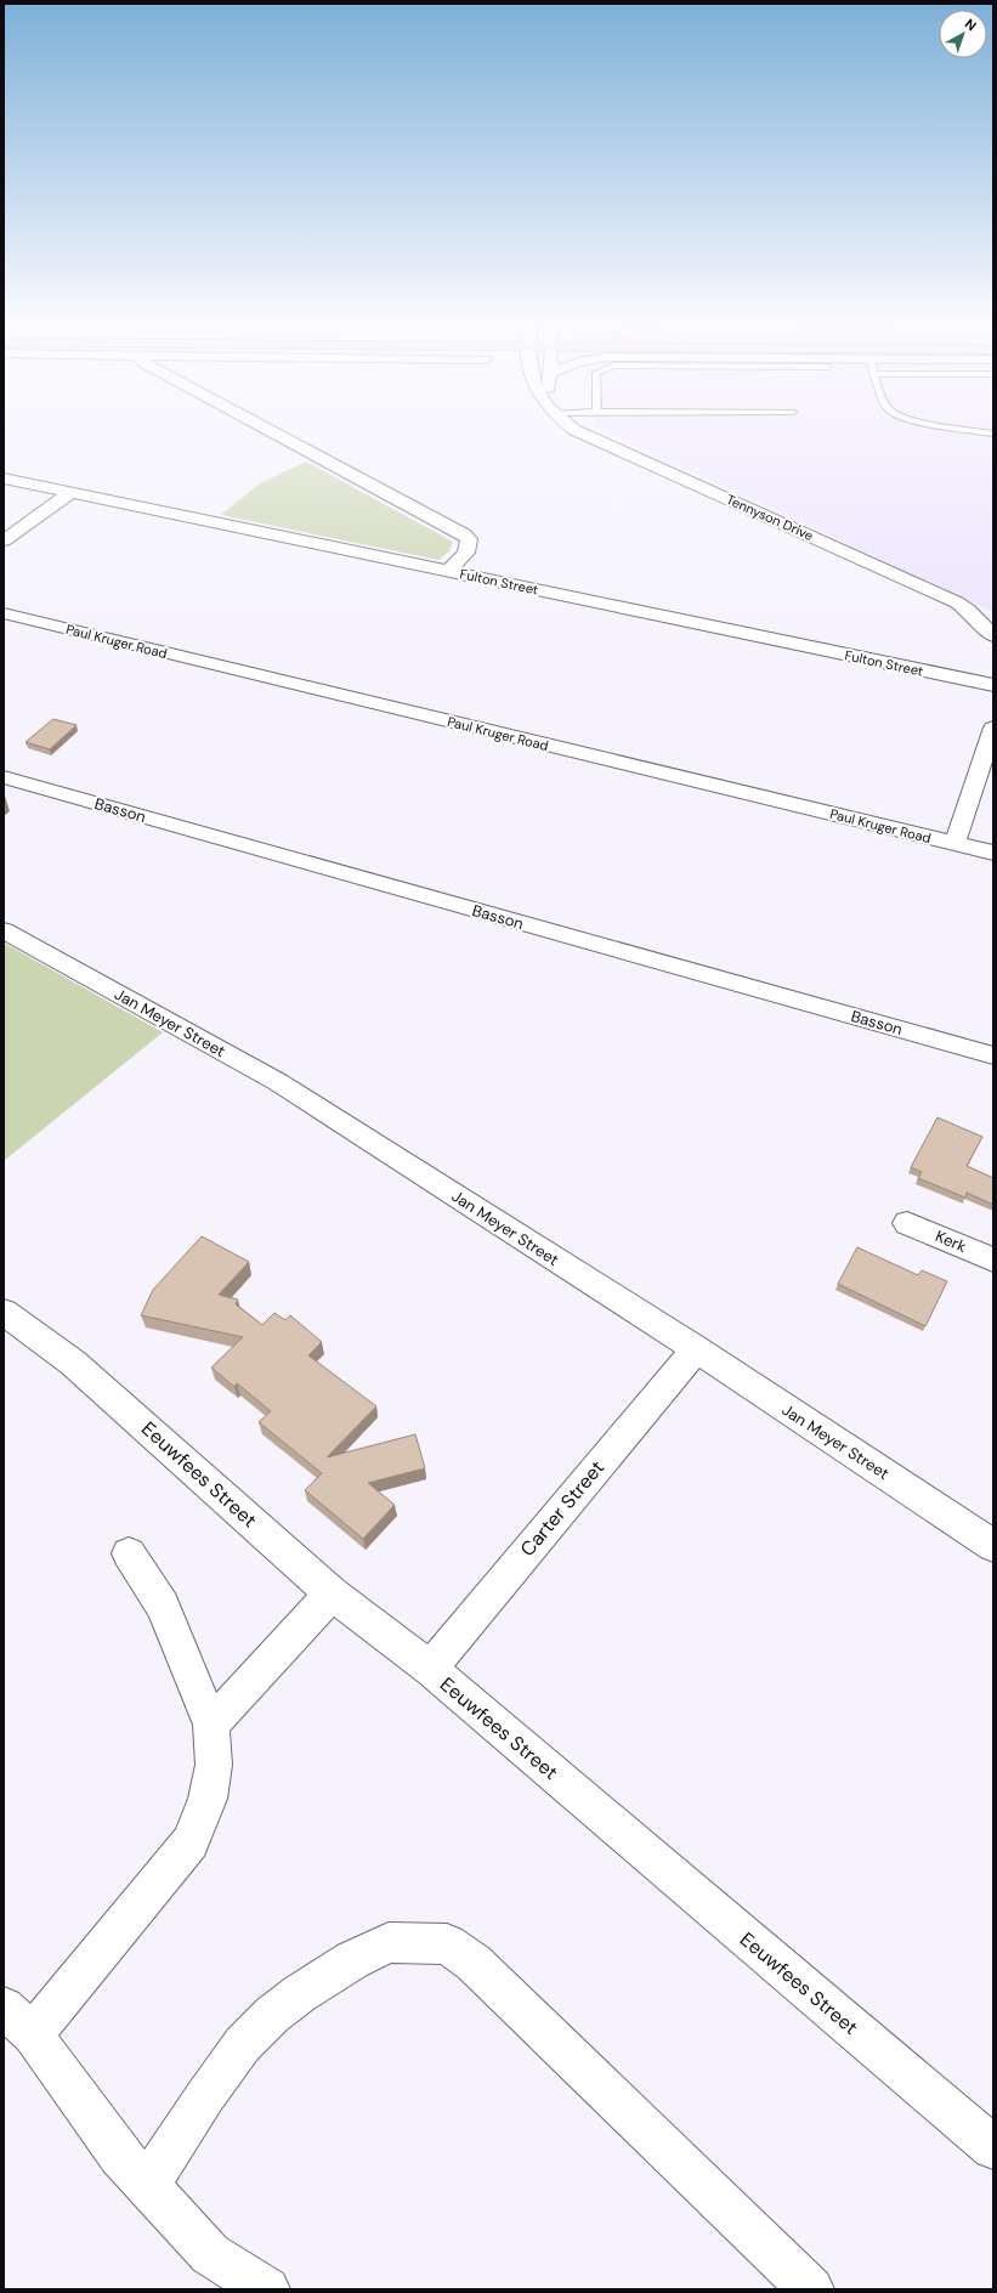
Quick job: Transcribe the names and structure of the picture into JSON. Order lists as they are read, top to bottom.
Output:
{
  "streets": {
    "street": [
      "Tennyson Drive",
      "Fulton Street",
      "Paul Kruger Road",
      "Basson",
      "Jan Meyer Street",
      "Kerk",
      "Eeuwfees Street",
      "Carter Street"
    ]
  },
  "crossings": [
    ["Jan Meyer Street", "Carter Street"],
    ["Eeuwfees Street", "Carter Street"]
  ],
  "north": "top right"
}
